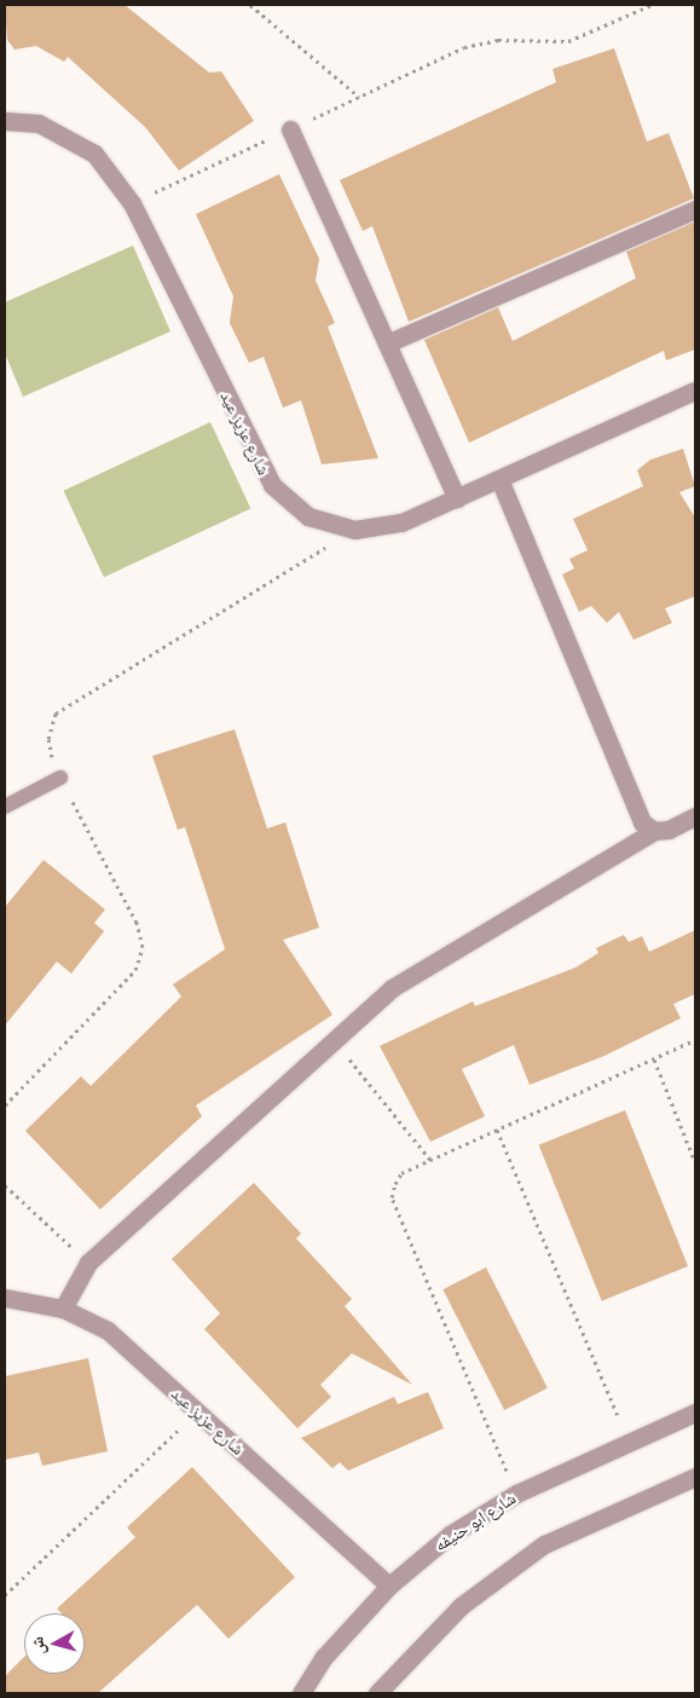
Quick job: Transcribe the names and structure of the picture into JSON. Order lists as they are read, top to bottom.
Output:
{
  "streets": {
    "street": ["شارع عزيز عيد", "شارع ابو حنيفه"]
  },
  "crossings": [
    ["شارع عزيز عيد", "شارع ابو حنيفه"]
  ],
  "north": "left"
}
